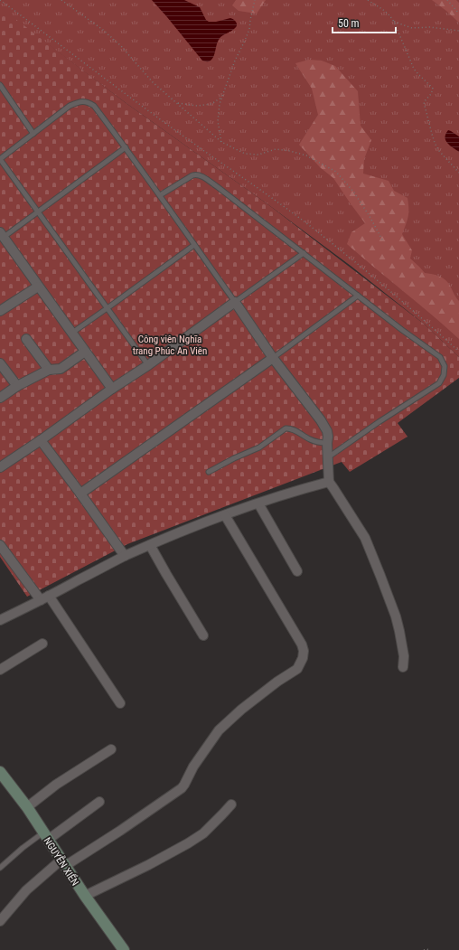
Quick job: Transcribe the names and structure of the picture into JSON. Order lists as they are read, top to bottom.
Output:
{
  "streets": {
    "main road": ["NGUYỄN XIỂN"]
  },
  "parks": ["Công viên Nghĩa trang Phúc An Viên"],
  "scale_bar": "50 m"
}
